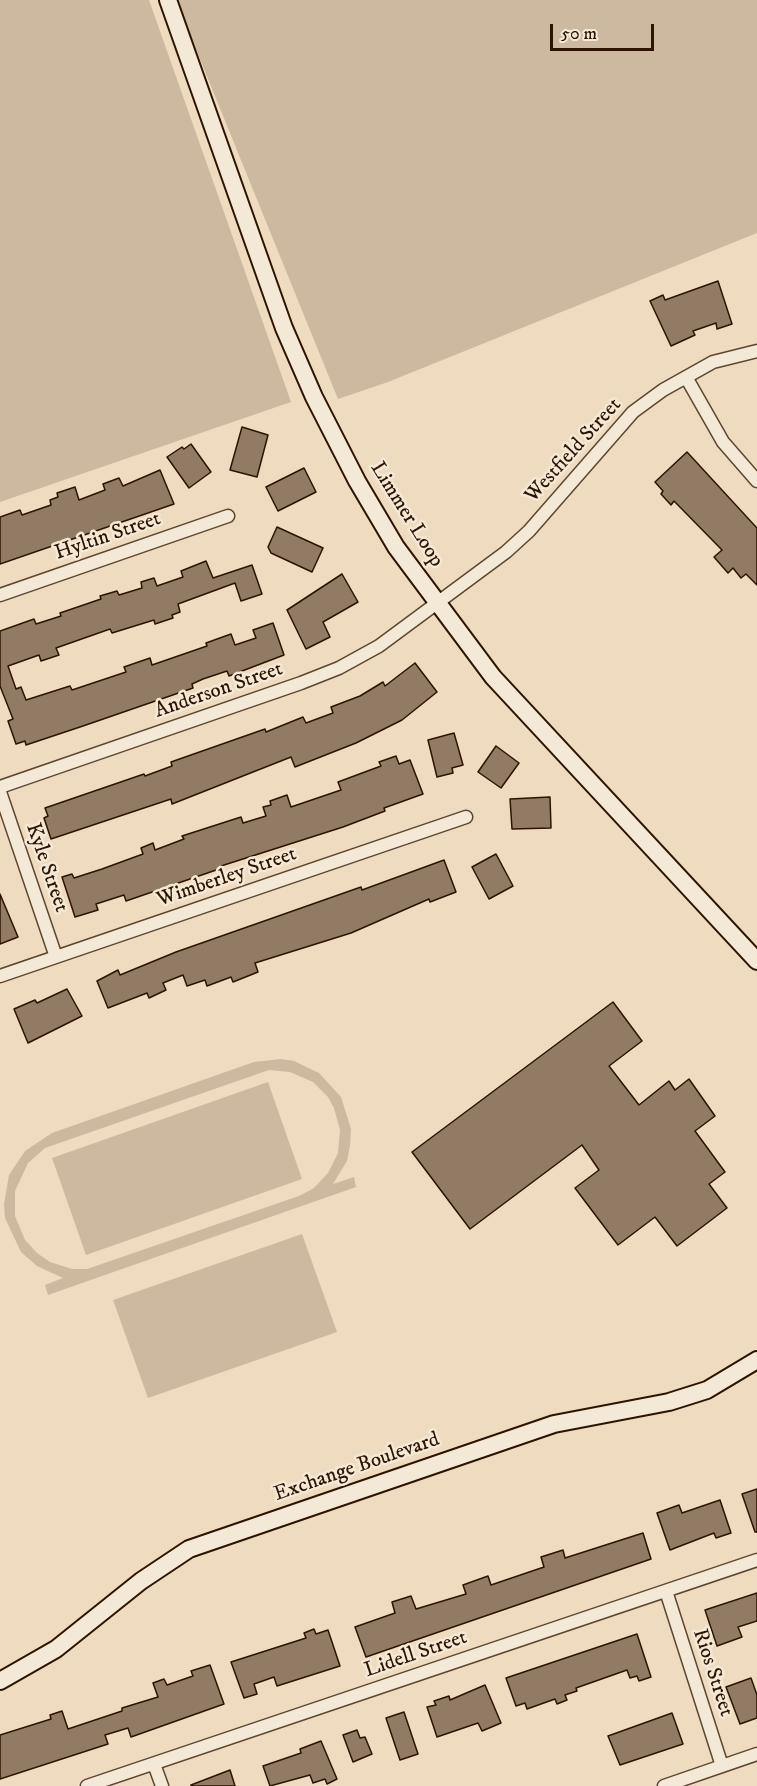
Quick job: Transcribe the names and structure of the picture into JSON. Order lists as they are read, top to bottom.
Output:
{
  "streets": {
    "street": [
      "Westfield Street",
      "Limmer Loop",
      "Hyltin Street",
      "Anderson Street",
      "Kyle Street",
      "Wimberley Street",
      "Exchange Boulevard",
      "Lidell Street",
      "Rios Street"
    ]
  },
  "crossings": [
    ["Westfield Street", "Limmer Loop"],
    ["Westfield Street", "Anderson Street"],
    ["Limmer Loop", "Anderson Street"],
    ["Kyle Street", "Wimberley Street"],
    ["Lidell Street", "Rios Street"]
  ],
  "scale_bar": "50 m"
}
